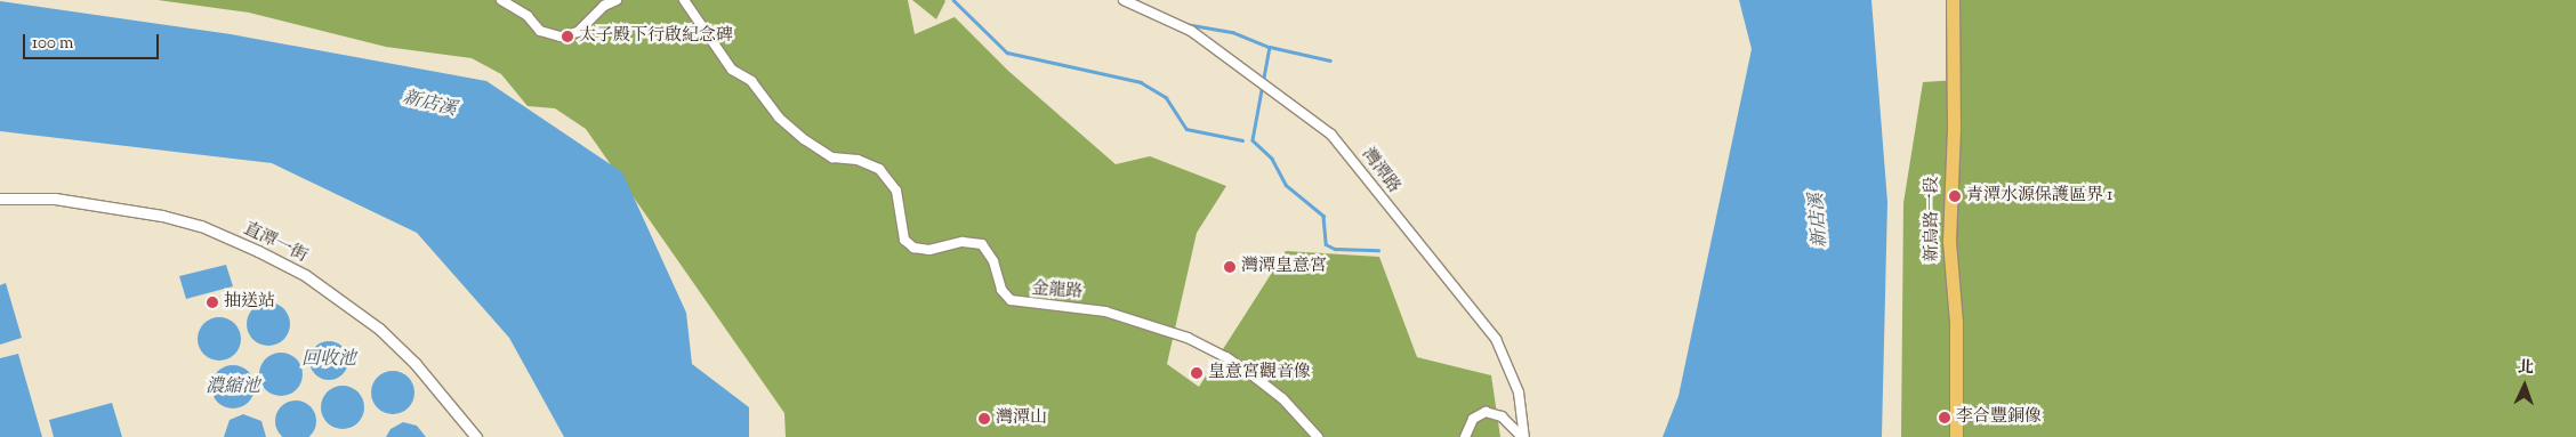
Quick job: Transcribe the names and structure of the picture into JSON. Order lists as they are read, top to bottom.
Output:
{
  "streets": {
    "main road": ["新烏路一段"],
    "street": ["灣潭路", "直潭一街", "金龍路"]
  },
  "water": ["新店溪", "回收池", "濃縮池"],
  "places": [
    "太子殿下行啟紀念碑",
    "青潭水源保護區界 1",
    "灣潭皇意宮",
    "抽送站",
    "皇意宮觀音像",
    "李合豐銅像",
    "灣潭山"
  ],
  "scale_bar": "100 m",
  "north": "top"
}
